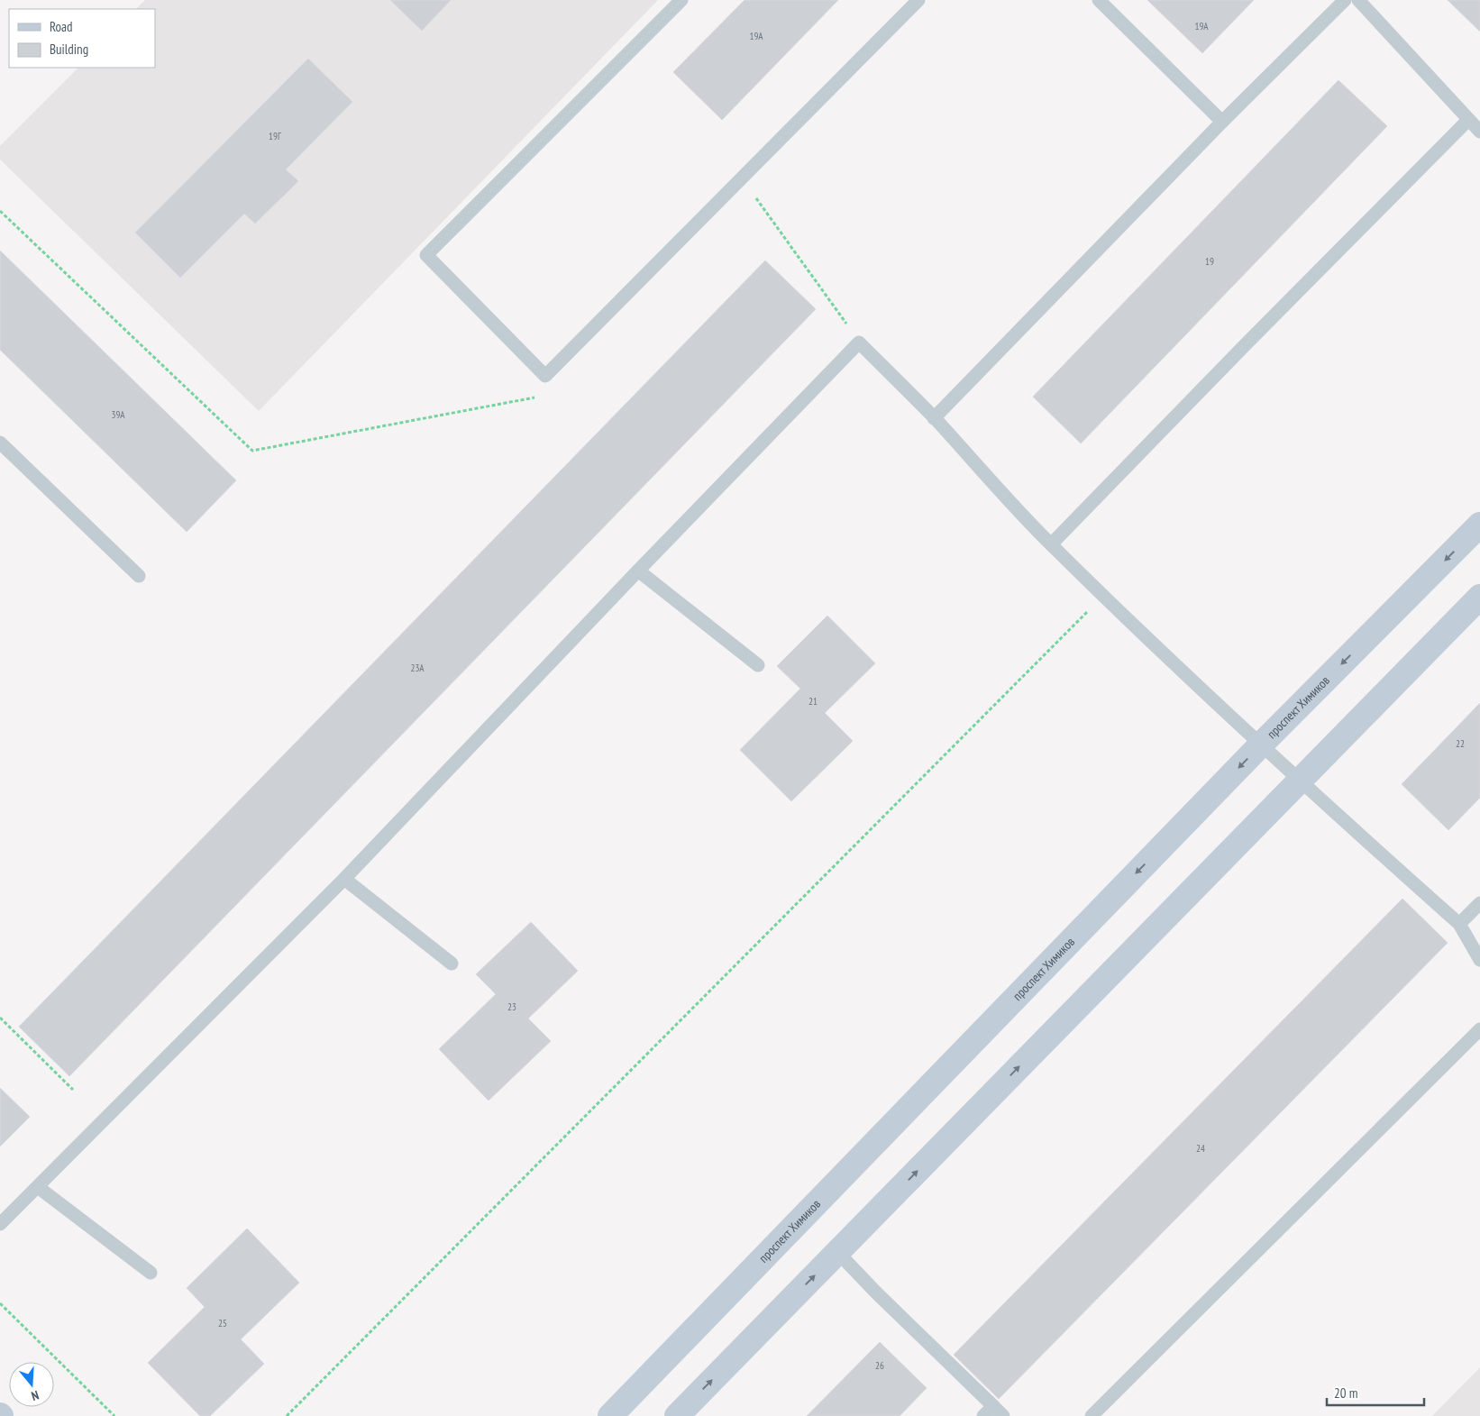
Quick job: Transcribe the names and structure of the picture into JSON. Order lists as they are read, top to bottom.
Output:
{
  "streets": {
    "main road": ["проспект Химиков"]
  },
  "house_numbers": [
    "19А",
    "19А",
    "19Г",
    "19",
    "39А",
    "23А",
    "21",
    "22",
    "23",
    "24",
    "25",
    "26"
  ],
  "legend": ["Road", "Building"],
  "scale_bar": "20 m",
  "north": "bottom"
}
